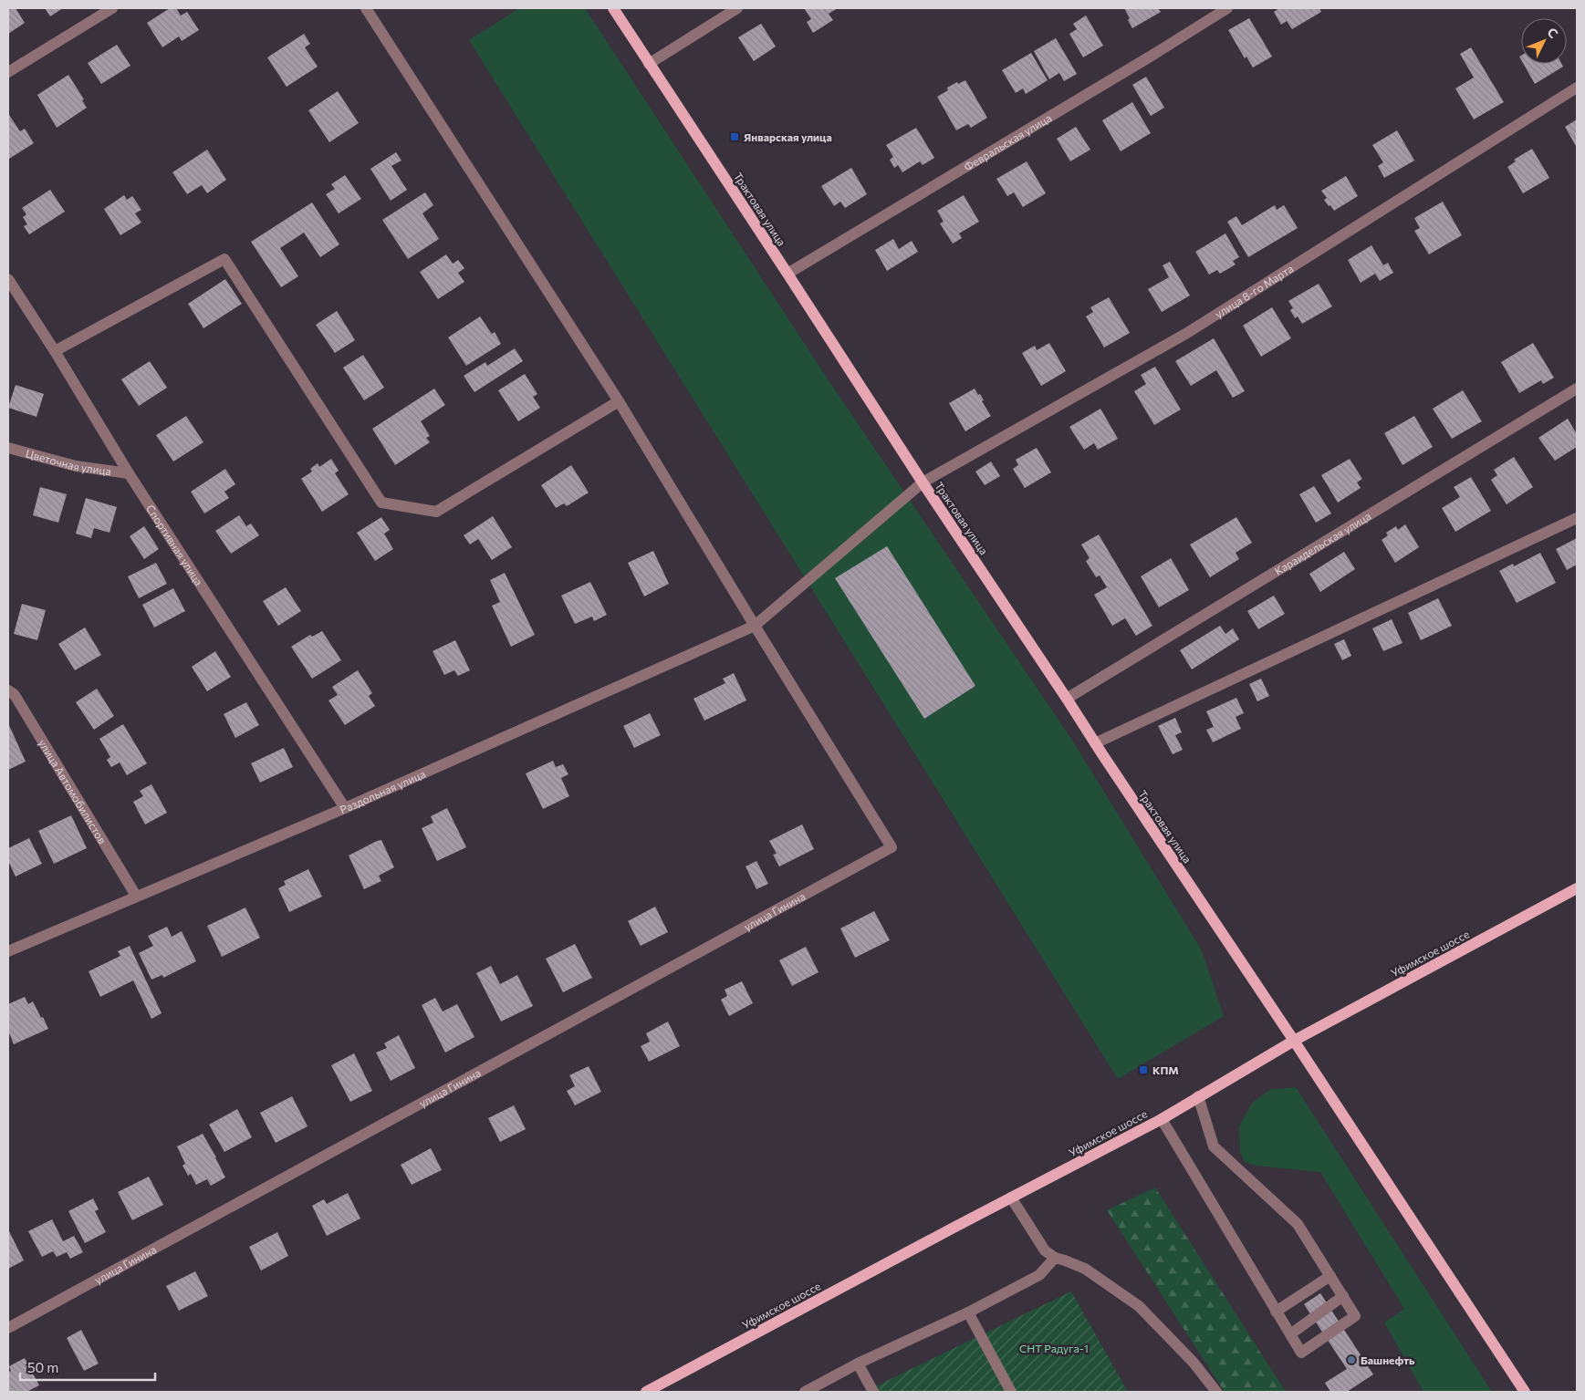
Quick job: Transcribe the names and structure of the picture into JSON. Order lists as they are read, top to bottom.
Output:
{
  "streets": {
    "main road": ["Трактовая улица", "Уфимское шоссе"],
    "street": [
      "Февральская улица",
      "улица 8-го Марта",
      "Цветочная улица",
      "Караидельская улица",
      "Спортивная улица",
      "улица Автомобилистов",
      "Раздольная улица",
      "улица Гинина"
    ]
  },
  "crossings": [
    ["Февральская улица", "Трактовая улица"],
    ["Трактовая улица", "улица 8-го Марта"],
    ["Трактовая улица", "Караидельская улица"],
    ["Трактовая улица", "Уфимское шоссе"],
    ["улица 8-го Марта", "Раздольная улица"],
    ["улица 8-го Марта", "улица Гинина"],
    ["Цветочная улица", "Спортивная улица"],
    ["Спортивная улица", "Раздольная улица"],
    ["улица Автомобилистов", "Раздольная улица"],
    ["Раздольная улица", "улица Гинина"]
  ],
  "parks": ["СНТ Радуга-1"],
  "places": {
    "transit": ["Январская улица", "КПМ"],
    "other": ["Башнефть"]
  },
  "scale_bar": "50 m",
  "north": "top right"
}
